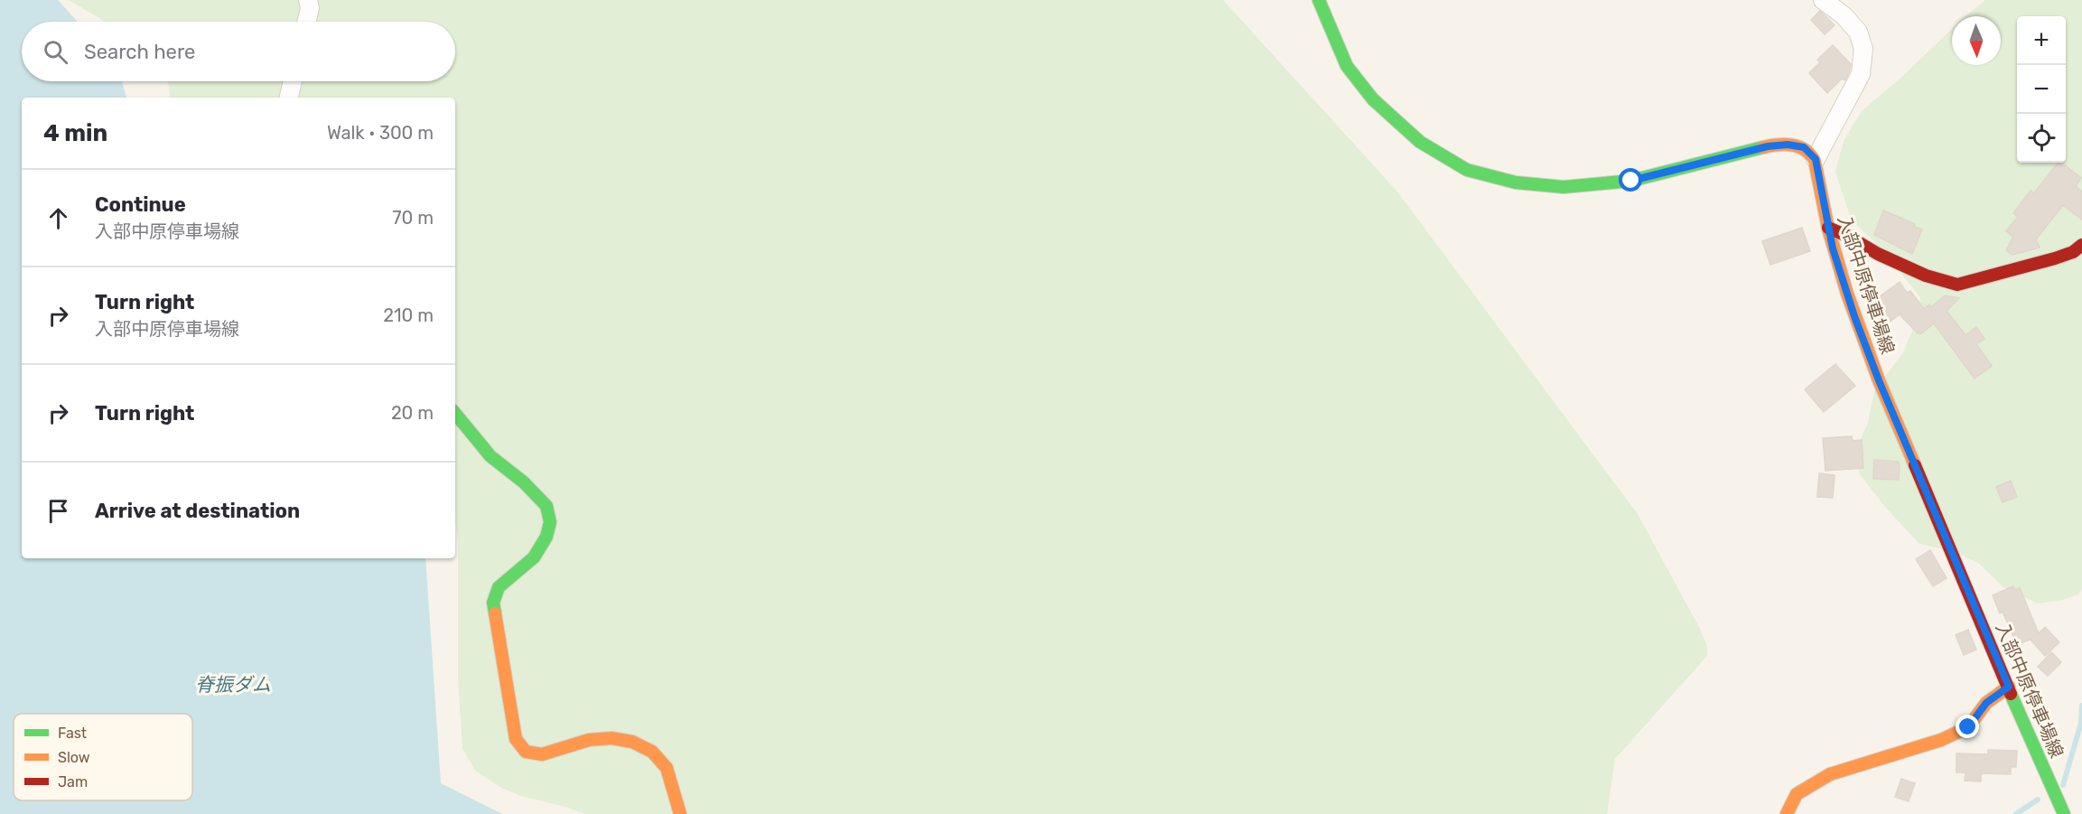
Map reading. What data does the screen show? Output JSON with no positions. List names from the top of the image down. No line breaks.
{"streets":{"main road":["入部中原停車場線"]},"water":["脊振ダム"],"legend":["Fast","Slow","Jam"],"north":"bottom","page":{"map_buttons":["+","−"],"search":"Search here","heading":["4 min","Walk · 300 m"],"list":[["Continue","入部中原停車場線","70 m"],["Turn right","入部中原停車場線","210 m"],["Turn right","20 m"],"Arrive at destination"]}}
